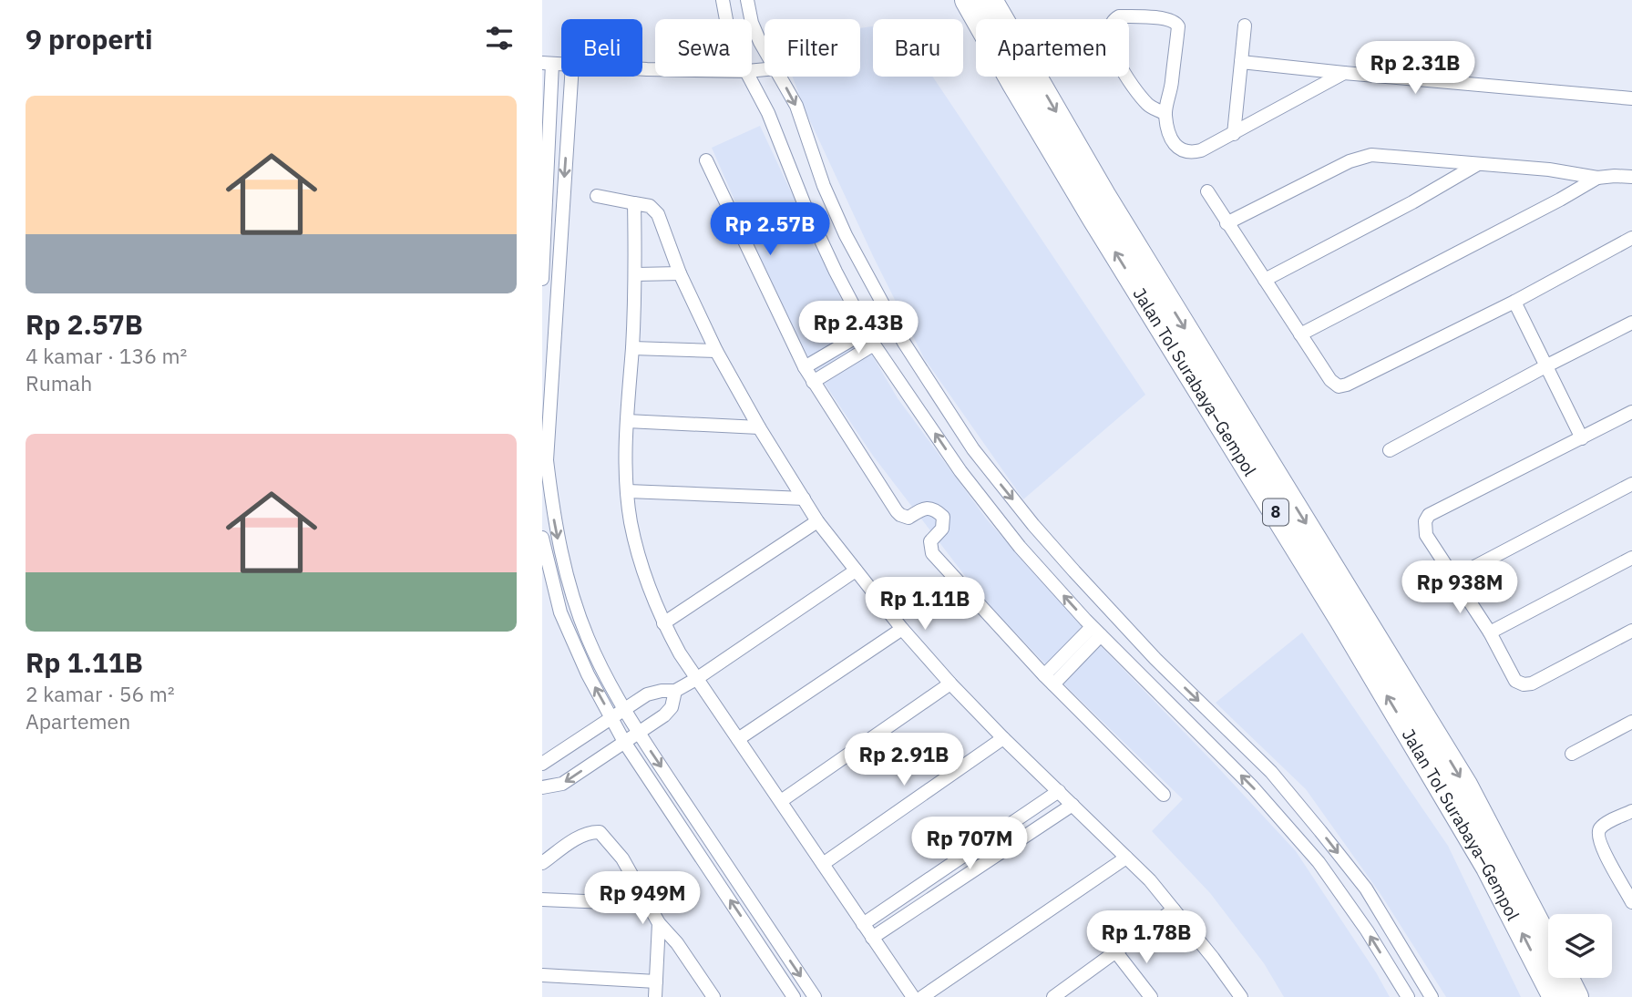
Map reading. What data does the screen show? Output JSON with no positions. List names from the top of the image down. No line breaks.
{"streets":{"highway":["Jalan Tol Surabaya–Gempol","8"]},"page":{"heading":"9 properti","chip":["Beli","Sewa","Filter","Baru","Apartemen"],"price":["Rp 2.31B","Rp 2.57B","Rp 2.43B","Rp 938M","Rp 1.11B","Rp 2.91B","Rp 707M","Rp 949M","Rp 1.78B"],"list":[{"name":"Rp 2.57B","note":"4 kamar · 136 m² · Rumah"},{"name":"Rp 1.11B","note":"2 kamar · 56 m² · Apartemen"}]}}
